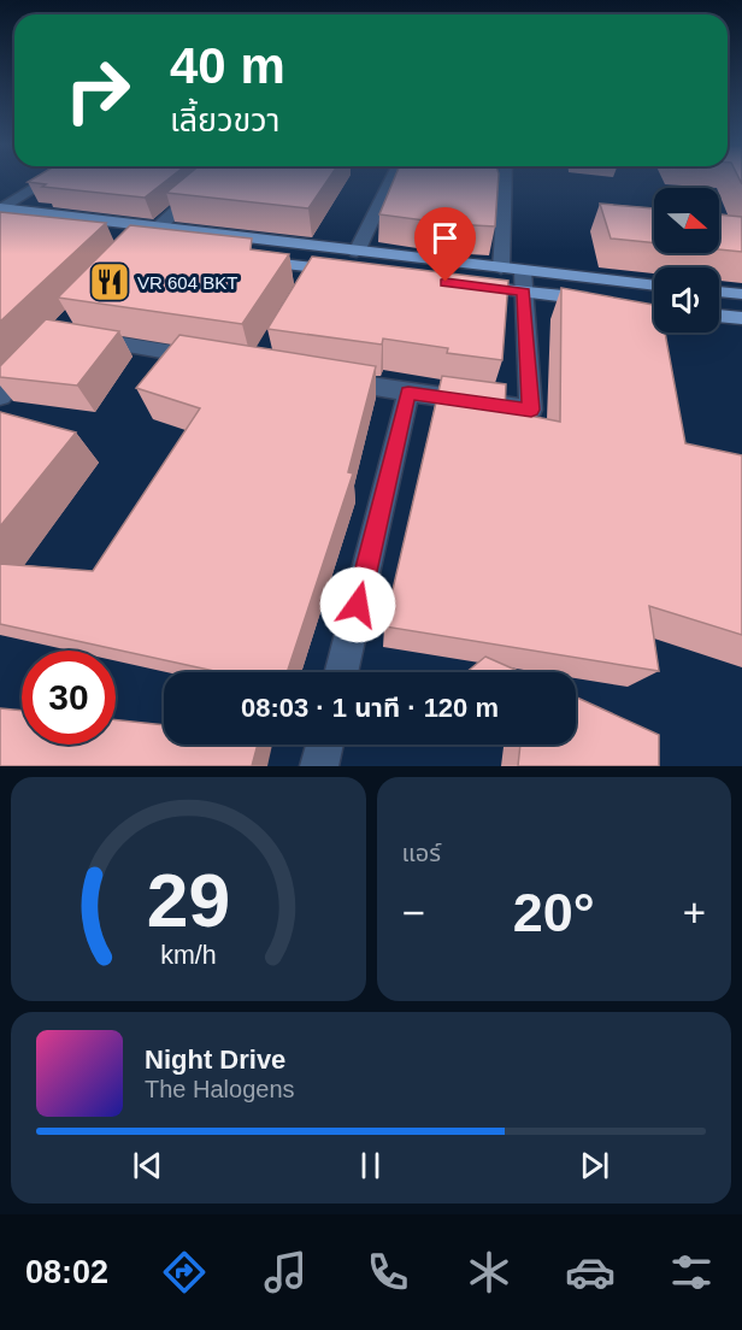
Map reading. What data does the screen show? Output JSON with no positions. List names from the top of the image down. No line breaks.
{"places":{"restaurant":["VR 604 BKT"]},"north":"right","page":{"turn":["40 m","เลี้ยวขวา"],"limit":"30","trip":"08:03 · 1 นาที · 120 m","tile":"แอร์","heat":["−","20°","+"],"song":["Night Drive","The Halogens"],"tabs":"08:02","gauge":["29","km/h"]}}
